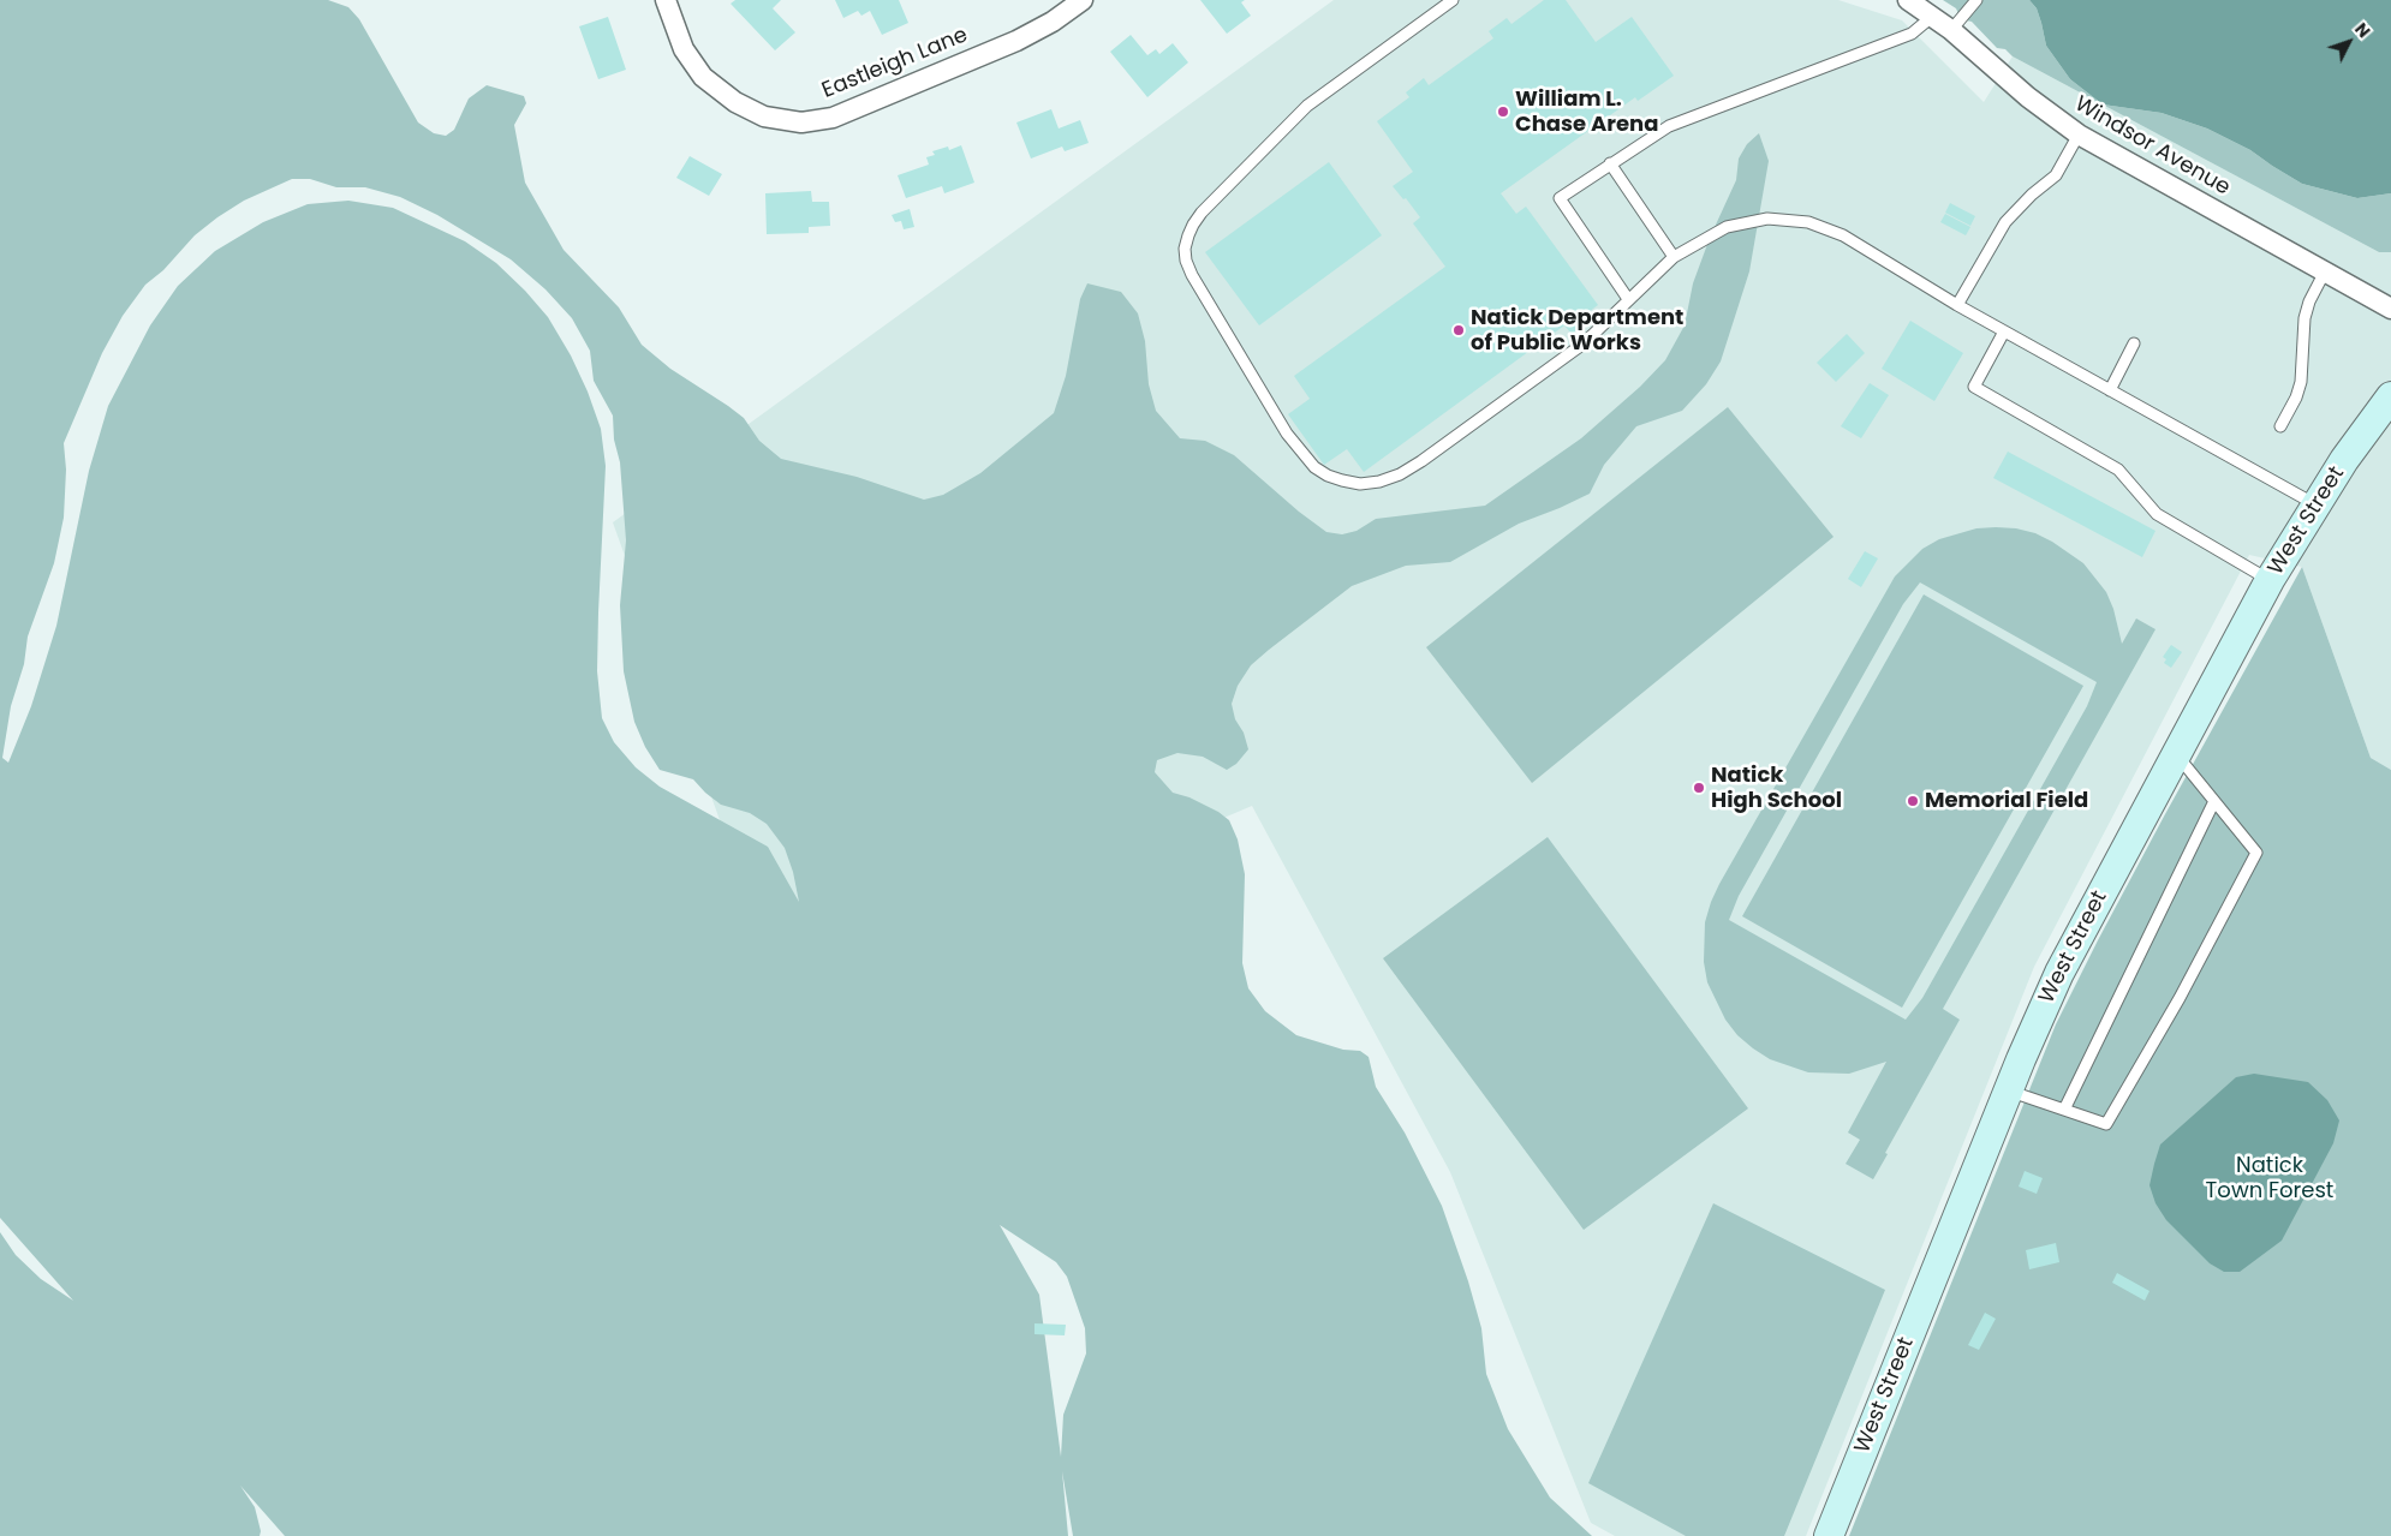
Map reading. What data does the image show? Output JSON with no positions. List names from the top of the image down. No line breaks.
{"streets":{"street":["Eastleigh Lane","Windsor Avenue","West Street"]},"parks":["Natick Town Forest"],"places":["William L. Chase Arena","Natick Department of Public Works","Natick High School","Memorial Field"],"north":"top right"}
